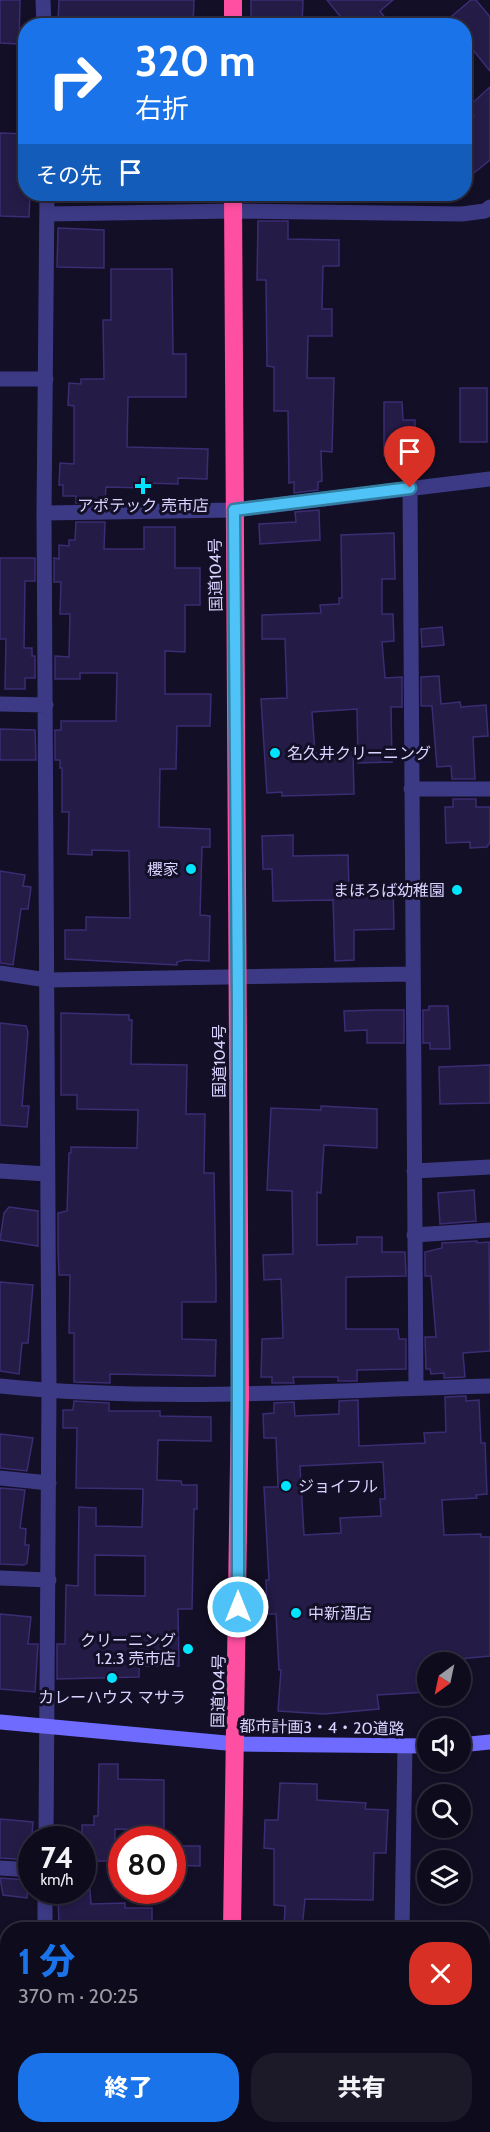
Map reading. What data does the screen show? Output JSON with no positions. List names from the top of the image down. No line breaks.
{"streets":{"highway":["国道104号"],"street":["都市計画3・4・20道路"]},"crossings":[["国道104号","都市計画3・4・20道路"]],"places":{"health":["アポテック 売市店"],"other":["名久井クリーニング","櫻家","まほろば幼稚園","ジョイフル","中新酒店","クリーニング 1.2.3 売市店","カレーハウス マサラ"]},"north":"bottom left","page":{"turn":["320 m","右折"],"then":"その先","speed":"74 km/h","limit":"80","heading":["1 分","370 m · 20:25"],"buttons":["終了","共有"]}}
